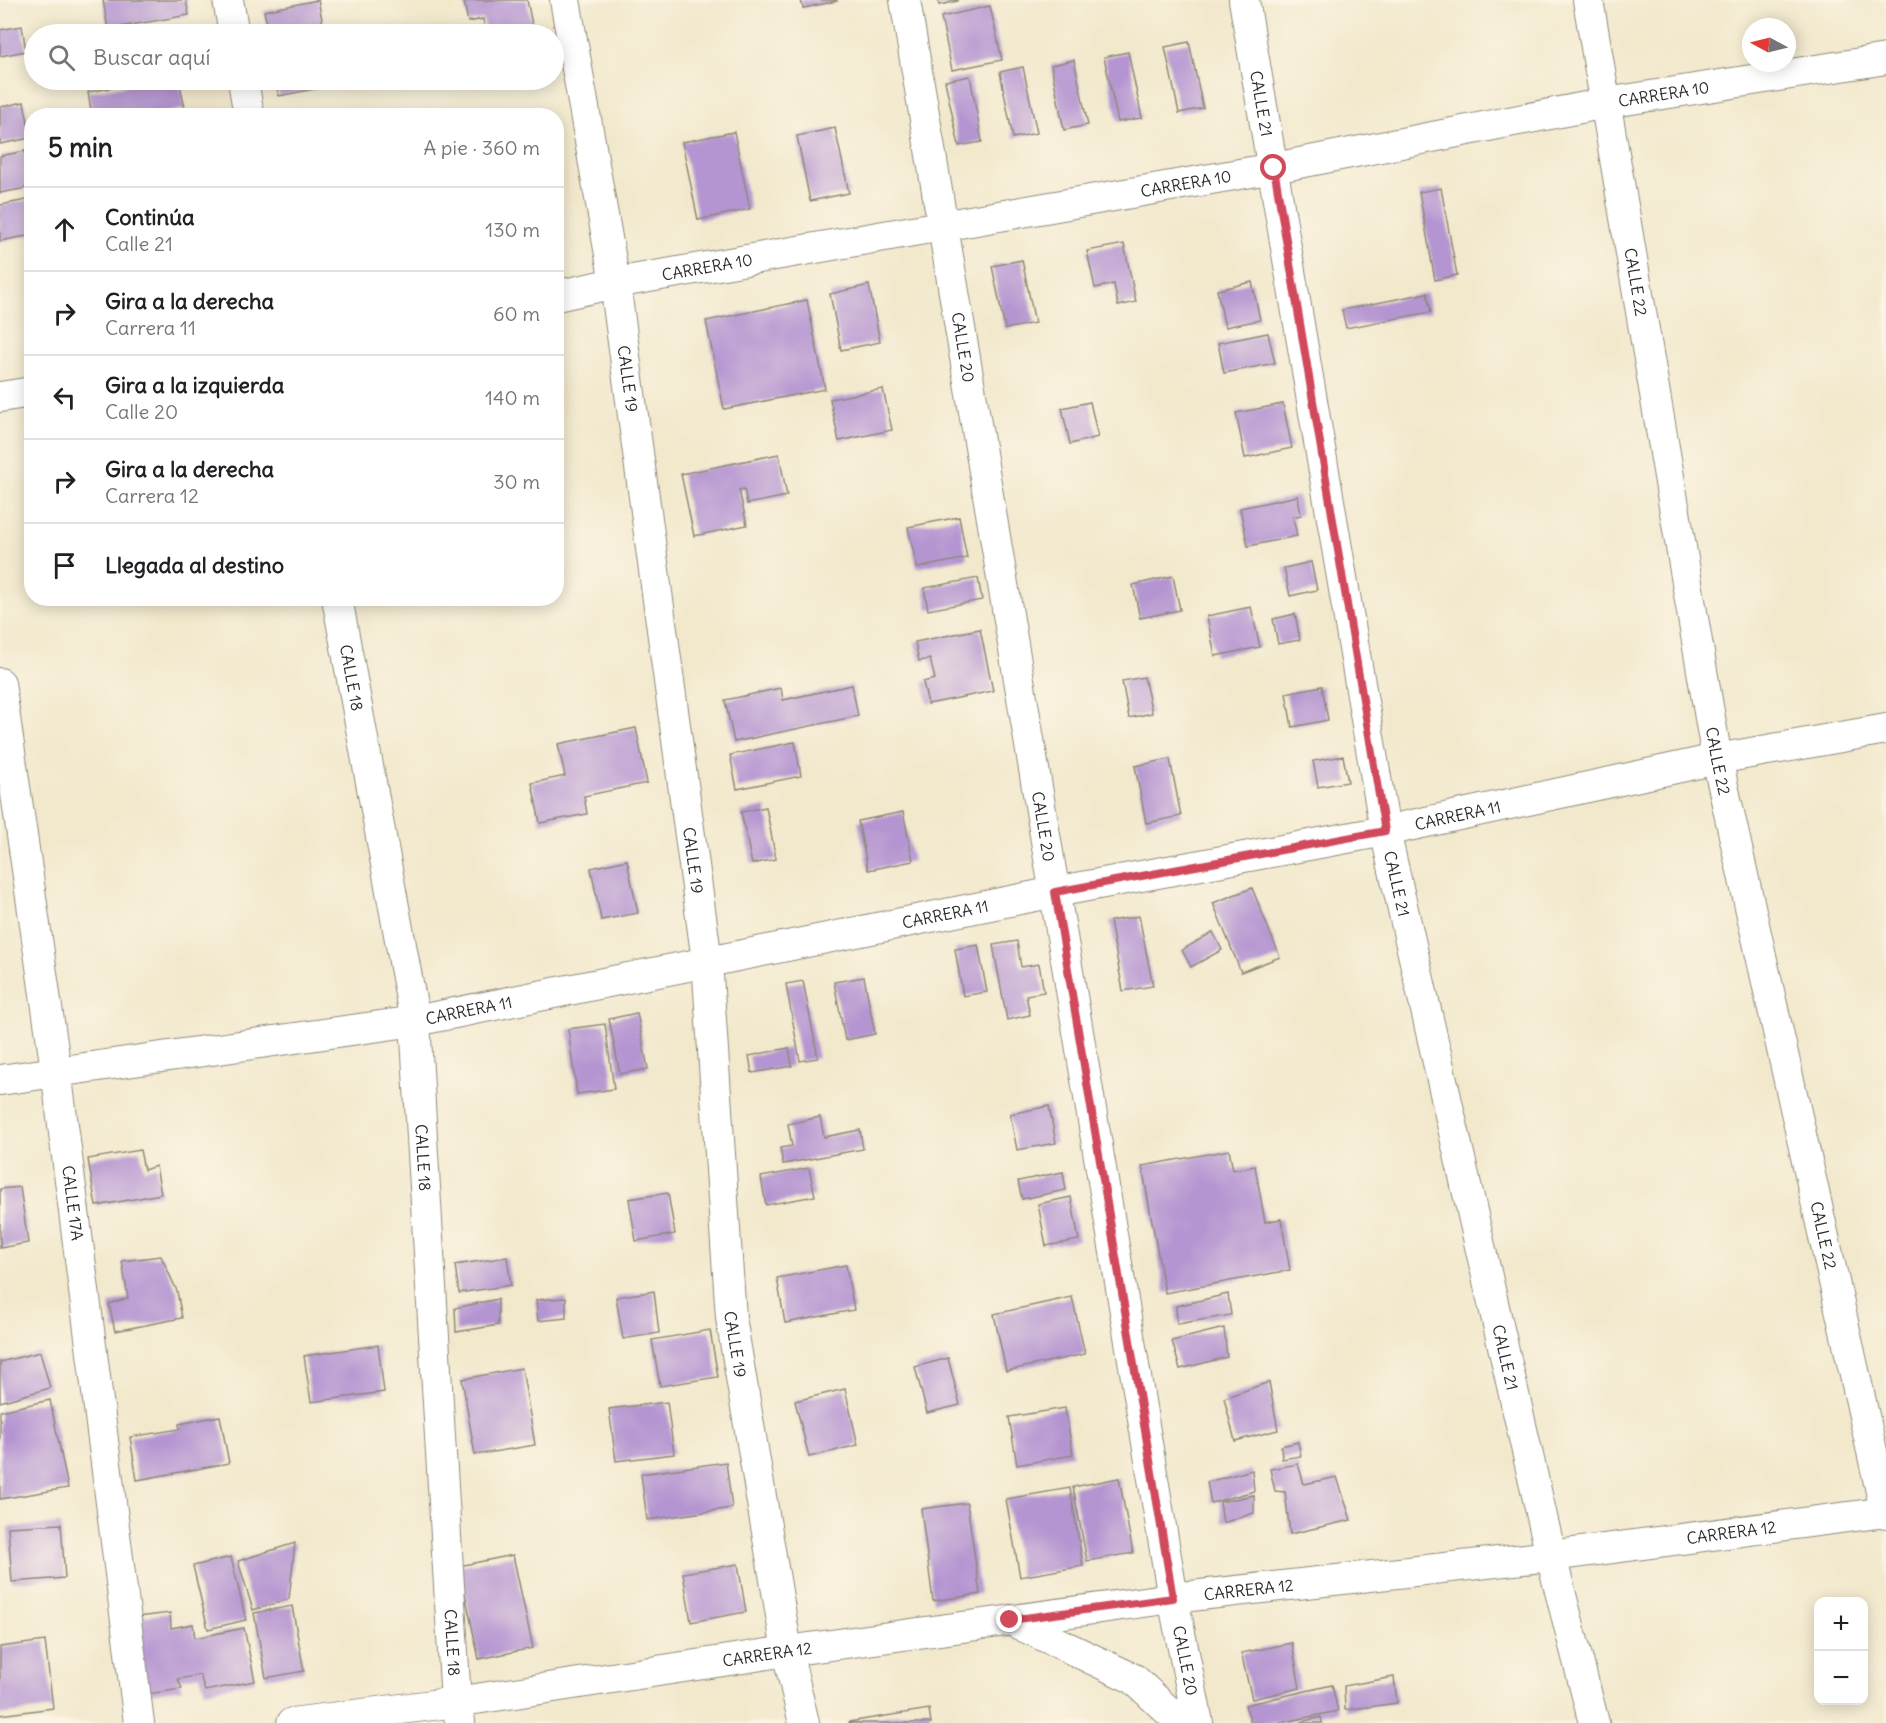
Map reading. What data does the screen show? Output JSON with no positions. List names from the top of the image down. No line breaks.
{"streets":{"street":["CARRERA 10","CALLE 21","CALLE 22","CALLE 20","CALLE 19","CALLE 18","CARRERA 11","CALLE 17A","CARRERA 12"]},"crossings":[["CARRERA 10","CALLE 21"],["CARRERA 10","CALLE 22"],["CARRERA 10","CALLE 20"],["CARRERA 10","CALLE 19"],["CALLE 21","CARRERA 11"],["CALLE 21","CARRERA 12"],["CALLE 22","CARRERA 11"],["CALLE 22","CARRERA 12"],["CALLE 20","CARRERA 11"],["CALLE 20","CARRERA 12"],["CALLE 19","CARRERA 11"],["CALLE 19","CARRERA 12"],["CALLE 18","CARRERA 11"],["CALLE 18","CARRERA 12"],["CARRERA 11","CALLE 17A"]],"north":"left","page":{"search":"Buscar aquí","heading":["5 min","A pie · 360 m"],"list":[["Continúa","Calle 21","130 m"],["Gira a la derecha","Carrera 11","60 m"],["Gira a la izquierda","Calle 20","140 m"],["Gira a la derecha","Carrera 12","30 m"],"Llegada al destino"],"map_buttons":["+","−"]}}
